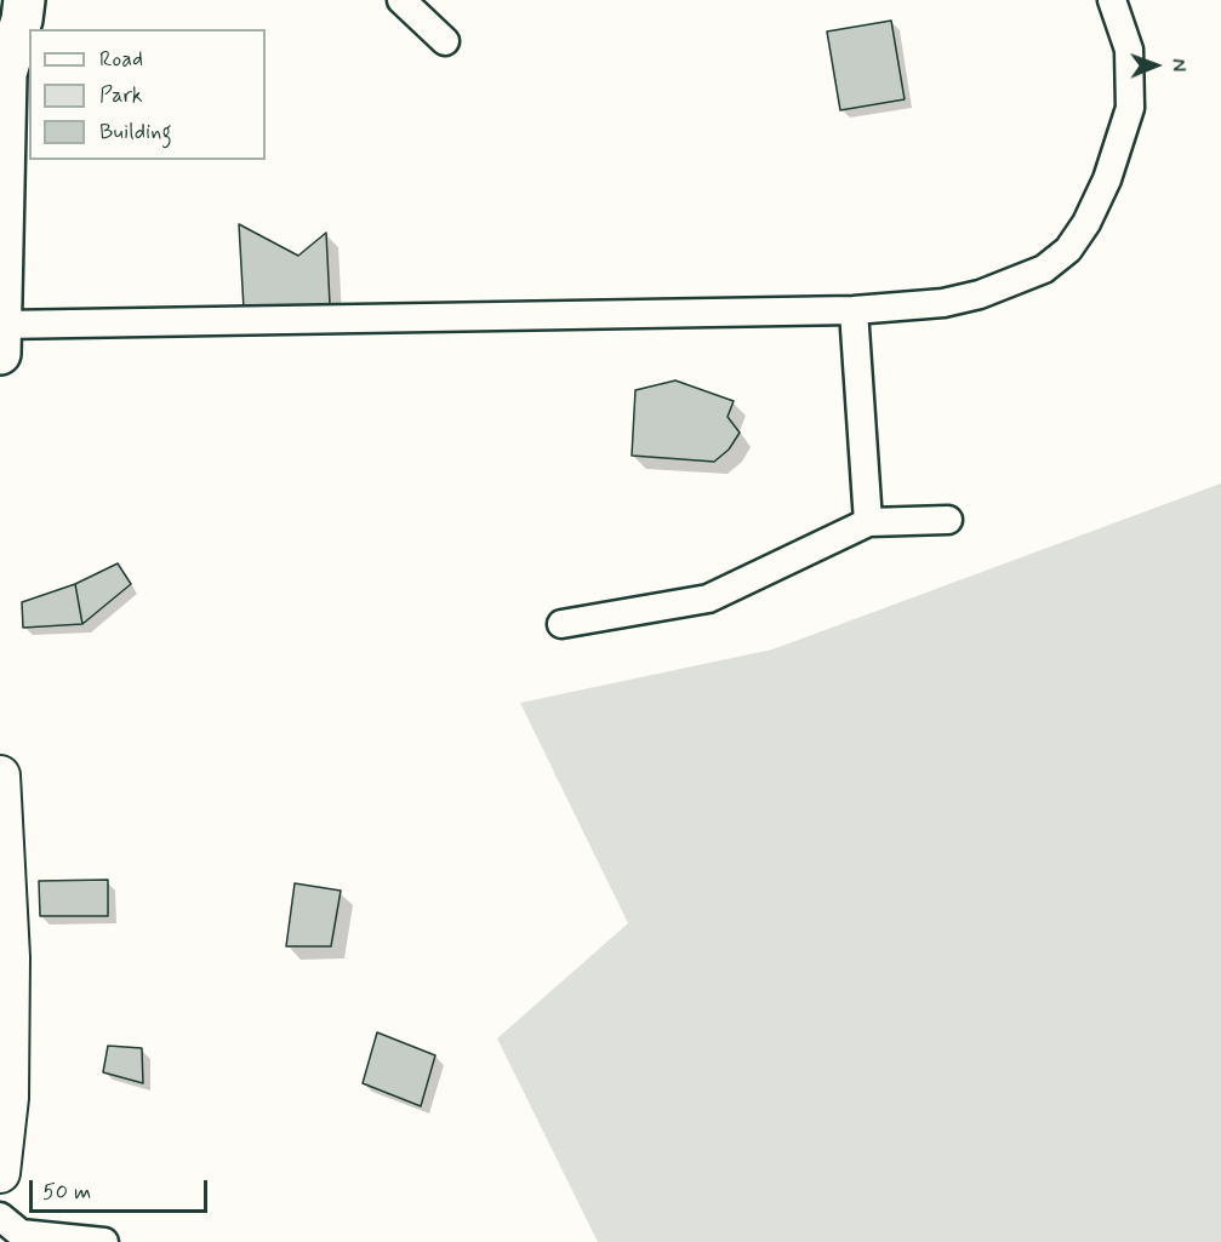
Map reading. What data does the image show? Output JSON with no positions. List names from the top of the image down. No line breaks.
{"legend":["Road","Park","Building"],"scale_bar":"50 m","north":"right"}
